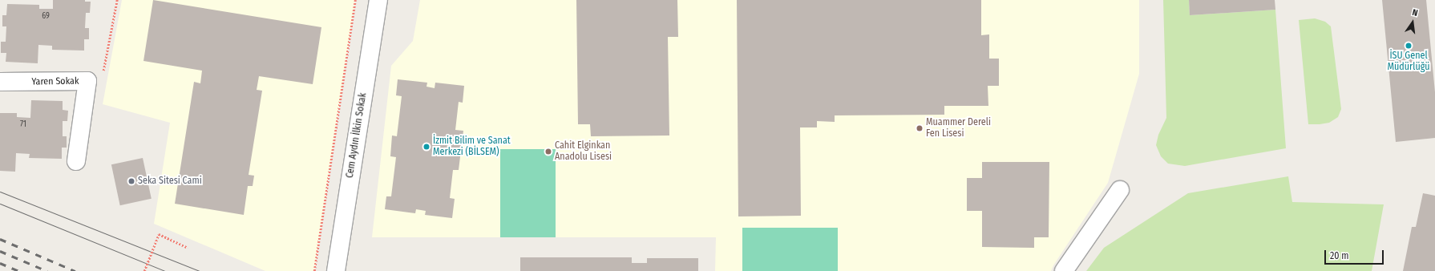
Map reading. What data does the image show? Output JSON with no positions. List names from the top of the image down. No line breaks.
{"streets":{"street":["Yaren Sokak","Cem Aydın İlkin Sokak"]},"places":["İSU Genel Müdürlüğü","Muammer Dereli Fen Lisesi","İzmit Bilim ve Sanat Merkezi (BİLSEM)","Cahit Elginkan Anadolu Lisesi","Seka Sitesi Cami"],"house_numbers":["69","71"],"scale_bar":"20 m","north":"top"}
